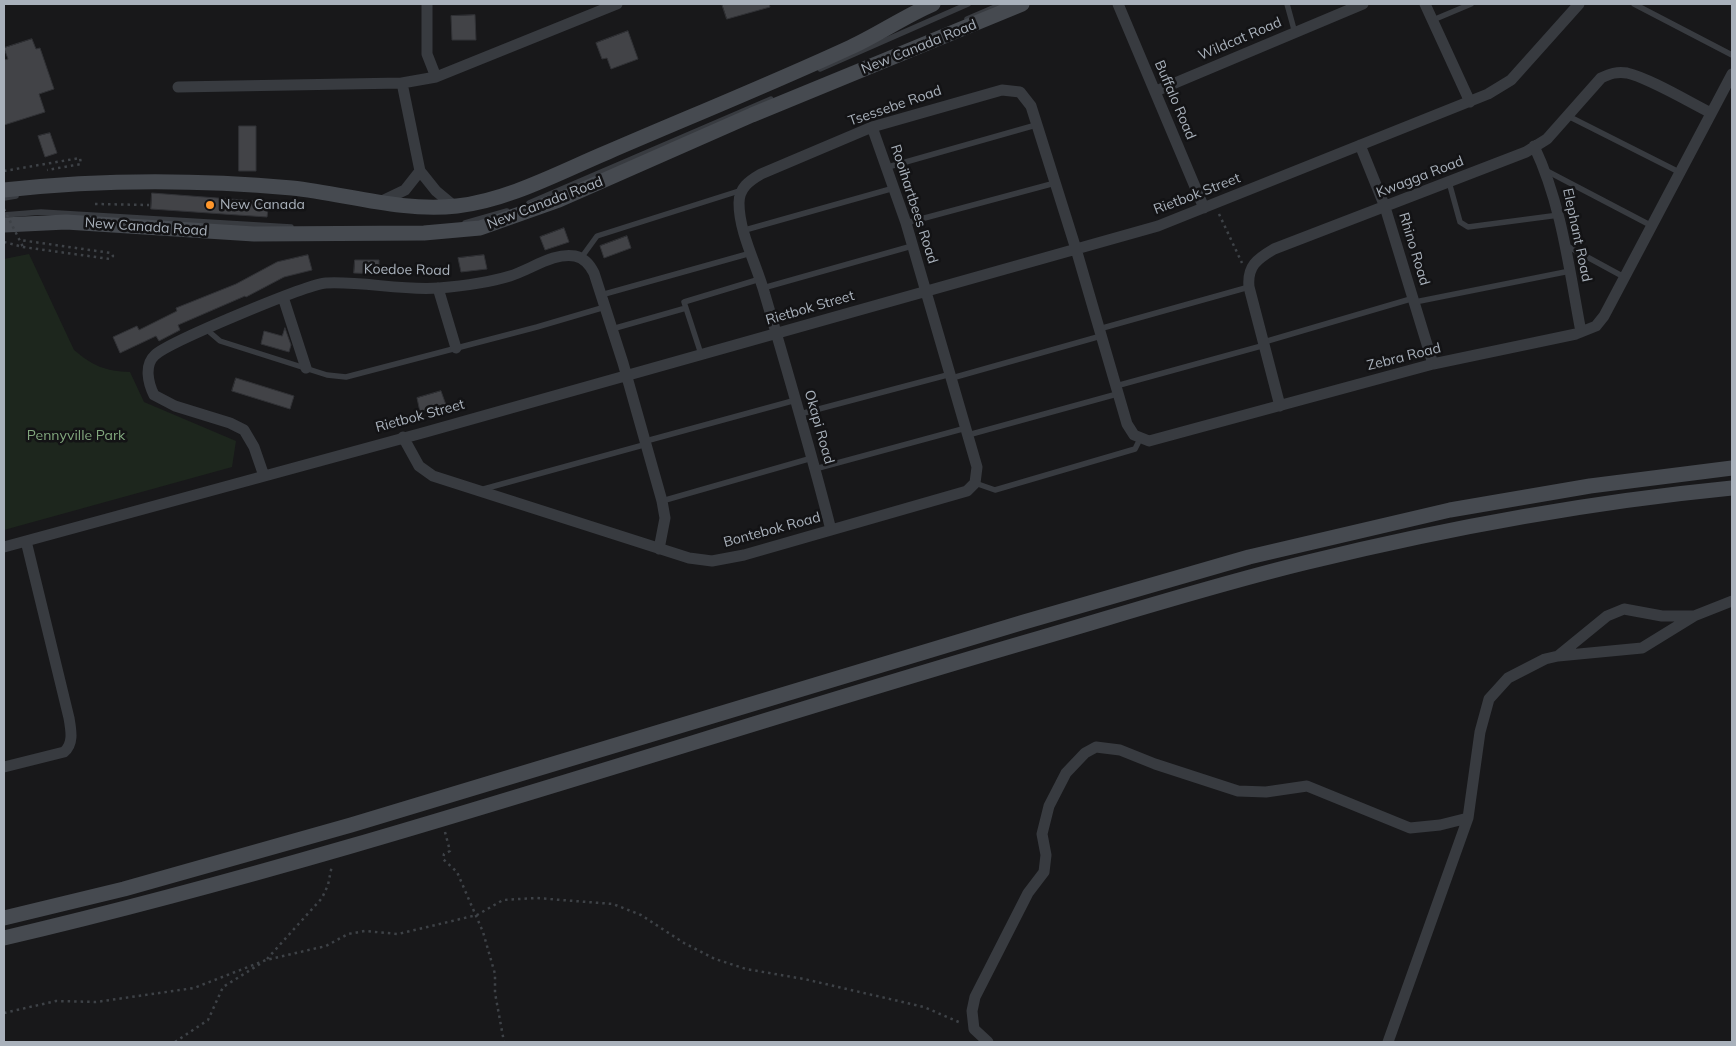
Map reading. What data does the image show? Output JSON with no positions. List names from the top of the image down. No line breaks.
{"streets":{"main road":["New Canada Road"],"street":["Wildcat Road","Buffalo Road","Tsessebe Road","Kwagga Road","Rietbok Street","Rooihartbees Road","Elephant Road","Rhino Road","Koedoe Road","Zebra Road","Okapi Road","Bontebok Road"]},"crossings":[["Wildcat Road","Buffalo Road"],["Buffalo Road","Rietbok Street"],["Tsessebe Road","Rietbok Street"],["Tsessebe Road","Rooihartbees Road"],["Kwagga Road","Elephant Road"],["Kwagga Road","Rhino Road"],["Kwagga Road","Zebra Road"],["Rietbok Street","Rooihartbees Road"],["Rietbok Street","Rhino Road"],["Rietbok Street","Koedoe Road"],["Rietbok Street","Okapi Road"],["Rietbok Street","Bontebok Road"],["Elephant Road","Zebra Road"],["Rhino Road","Zebra Road"],["Okapi Road","Bontebok Road"]],"parks":["Pennyville Park"],"places":["New Canada"]}
